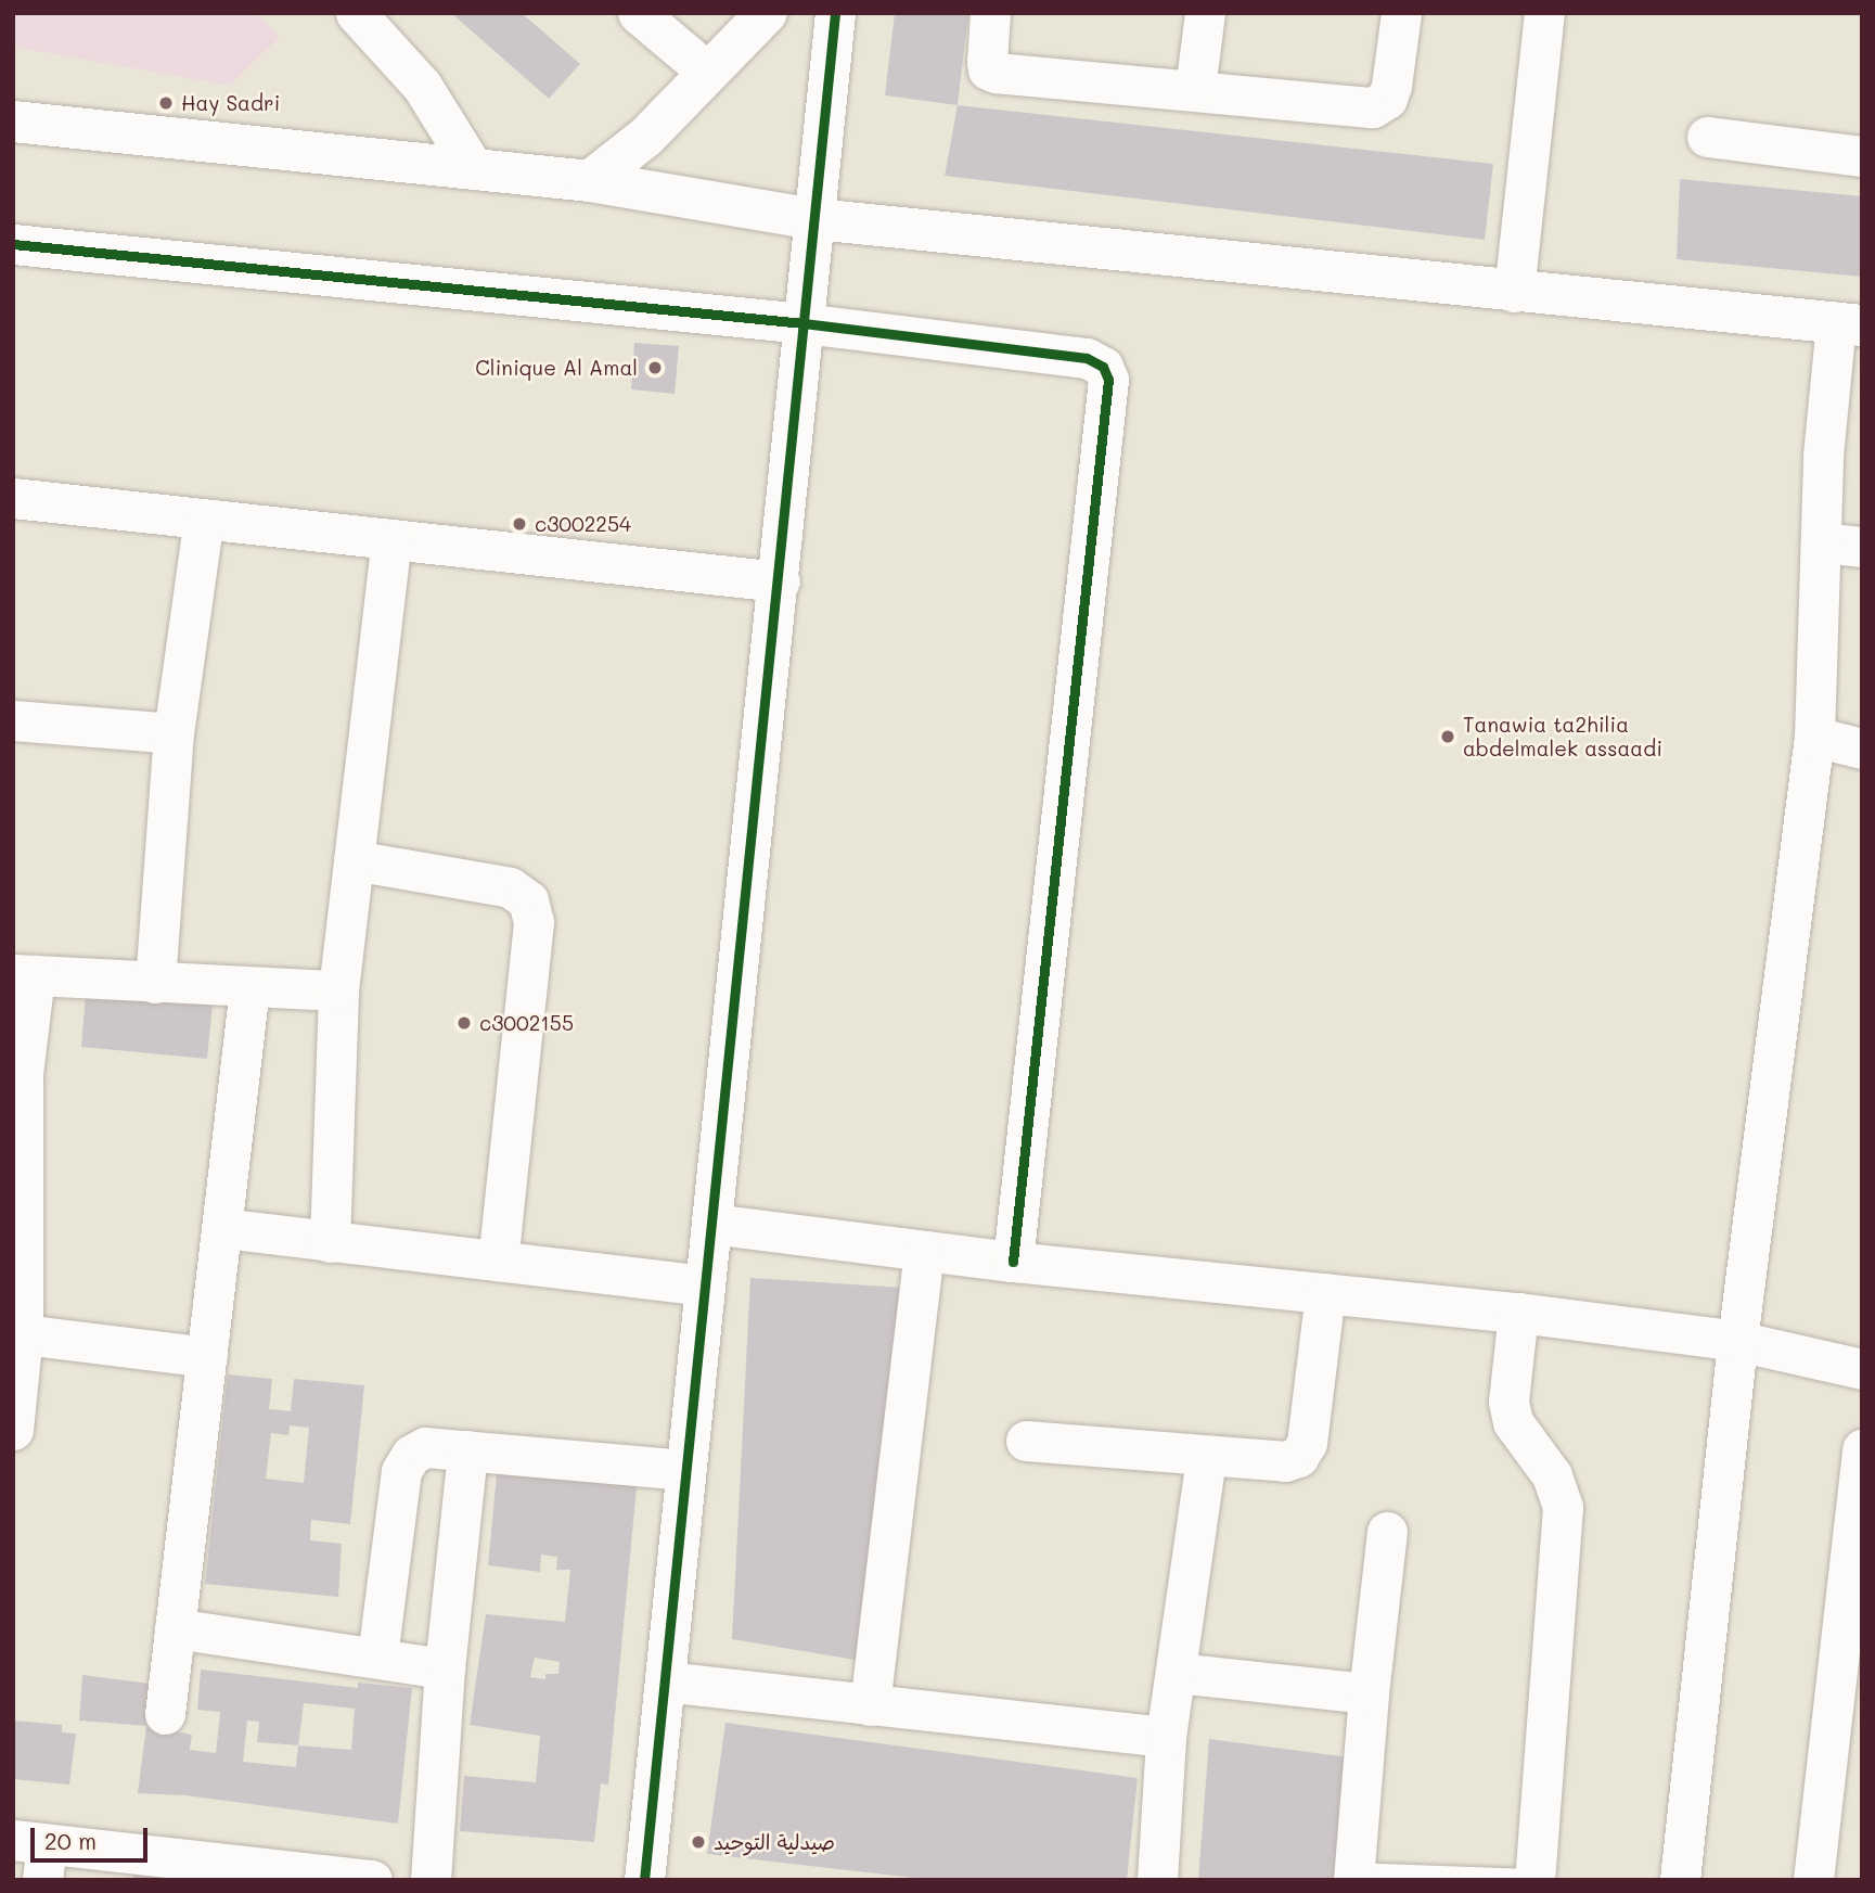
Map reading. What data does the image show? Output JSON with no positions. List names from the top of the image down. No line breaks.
{"places":["Hay Sadri","Clinique Al Amal","c3002254","Tanawia ta2hilia abdelmalek assaadi","c3002155","صيدلية التوحيد"],"scale_bar":"20 m"}
